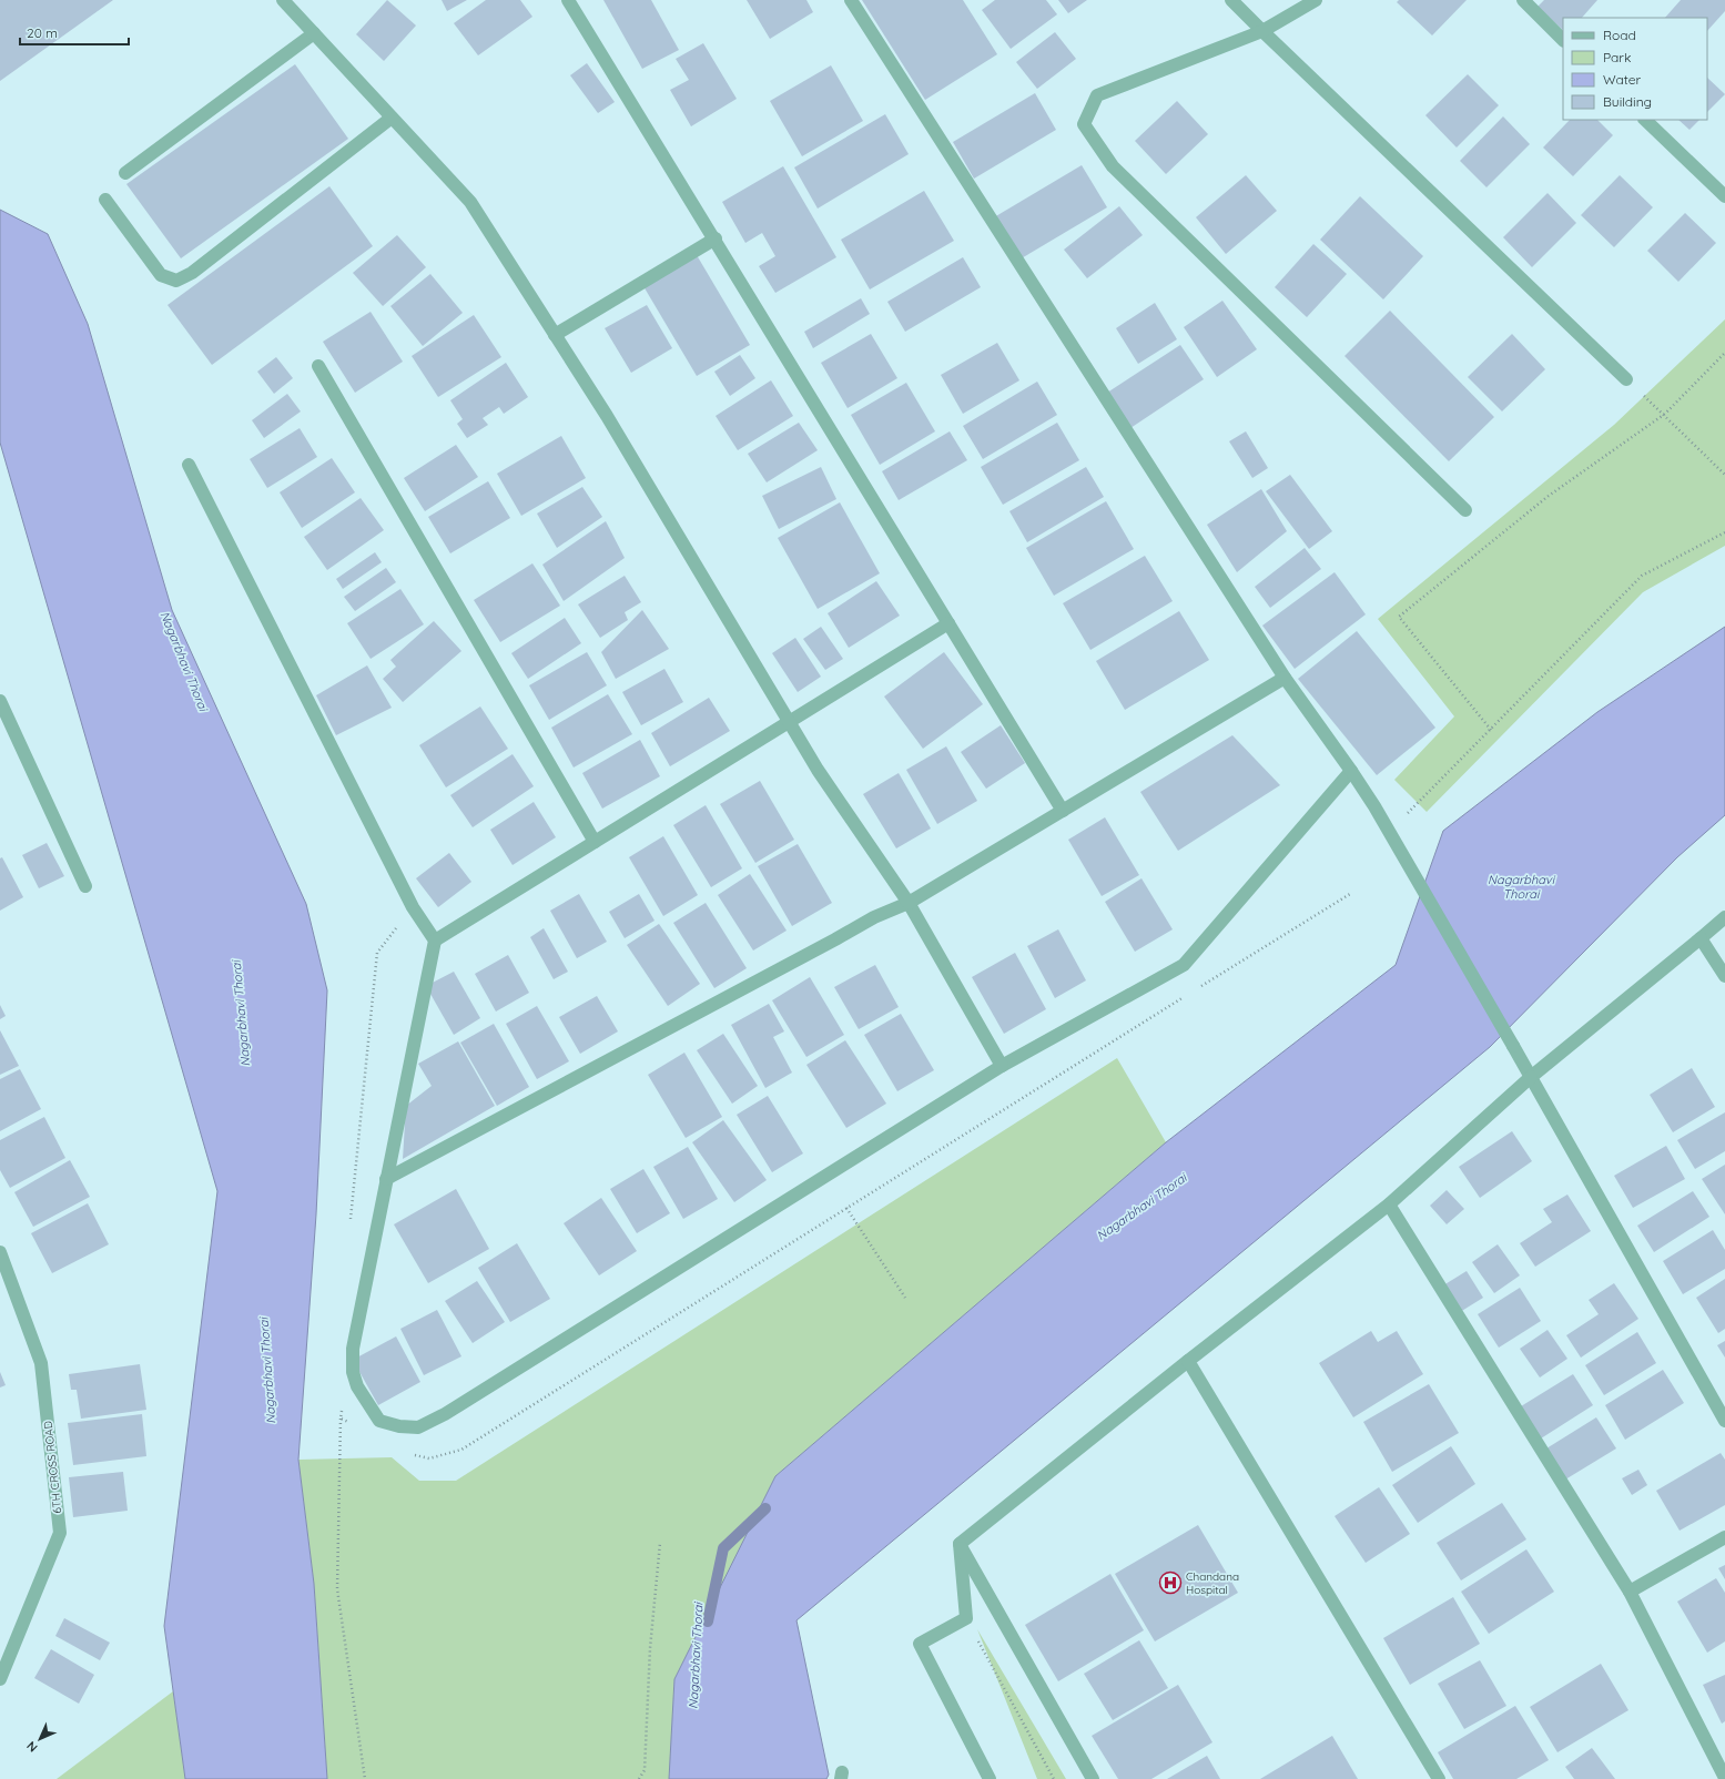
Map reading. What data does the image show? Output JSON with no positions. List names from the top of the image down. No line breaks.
{"streets":{"street":["6TH CROSS ROAD"]},"water":["Nagarbhavi Thorai"],"places":{"hospital":["Chandana Hospital"]},"legend":["Road","Park","Water","Building"],"scale_bar":"20 m","north":"bottom left"}
